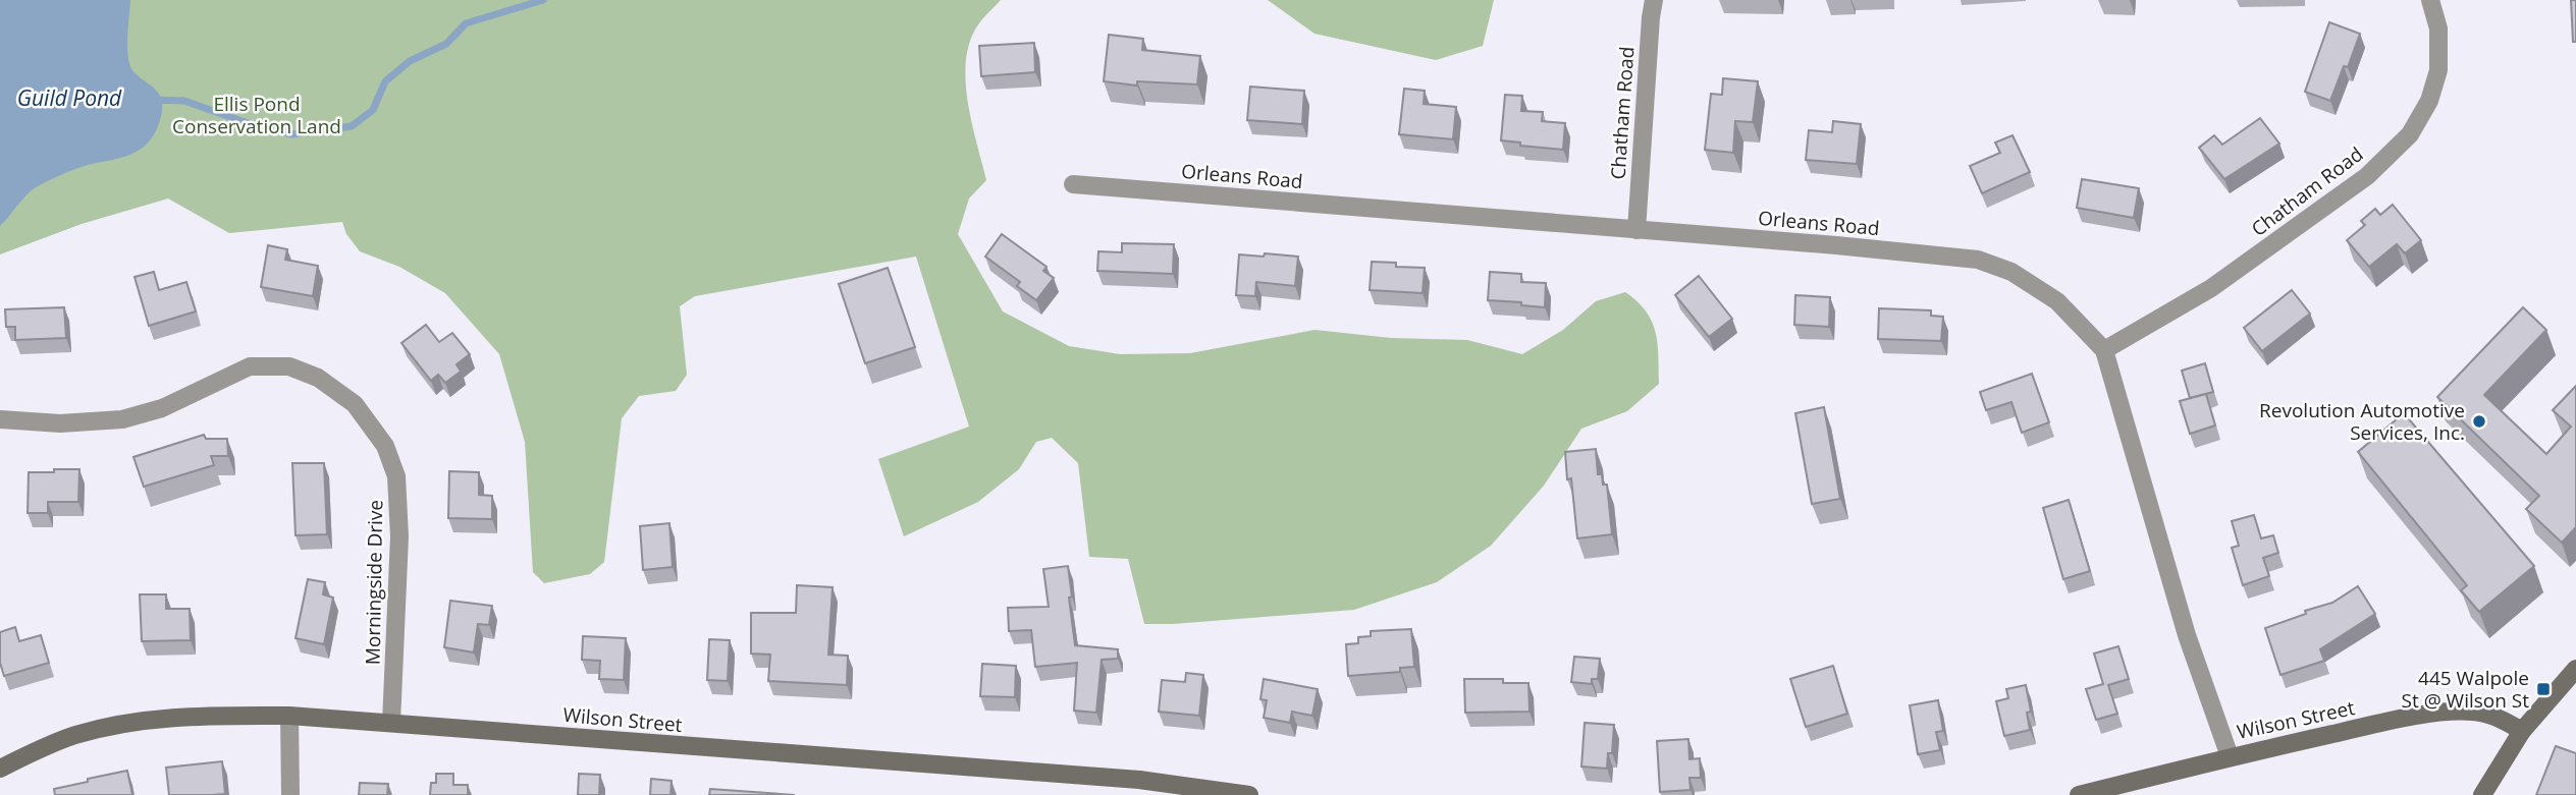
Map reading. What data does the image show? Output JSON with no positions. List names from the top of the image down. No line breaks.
{"streets":{"street":["Chatham Road","Orleans Road","Morningside Drive","Wilson Street"]},"crossings":[["Chatham Road","Orleans Road"],["Orleans Road","Wilson Street"],["Morningside Drive","Wilson Street"]],"water":["Guild Pond"],"parks":["Ellis Pond Conservation Land"],"places":{"other":["Revolution Automotive Services, Inc."],"transit":["445 Walpole St @ Wilson St"]}}
